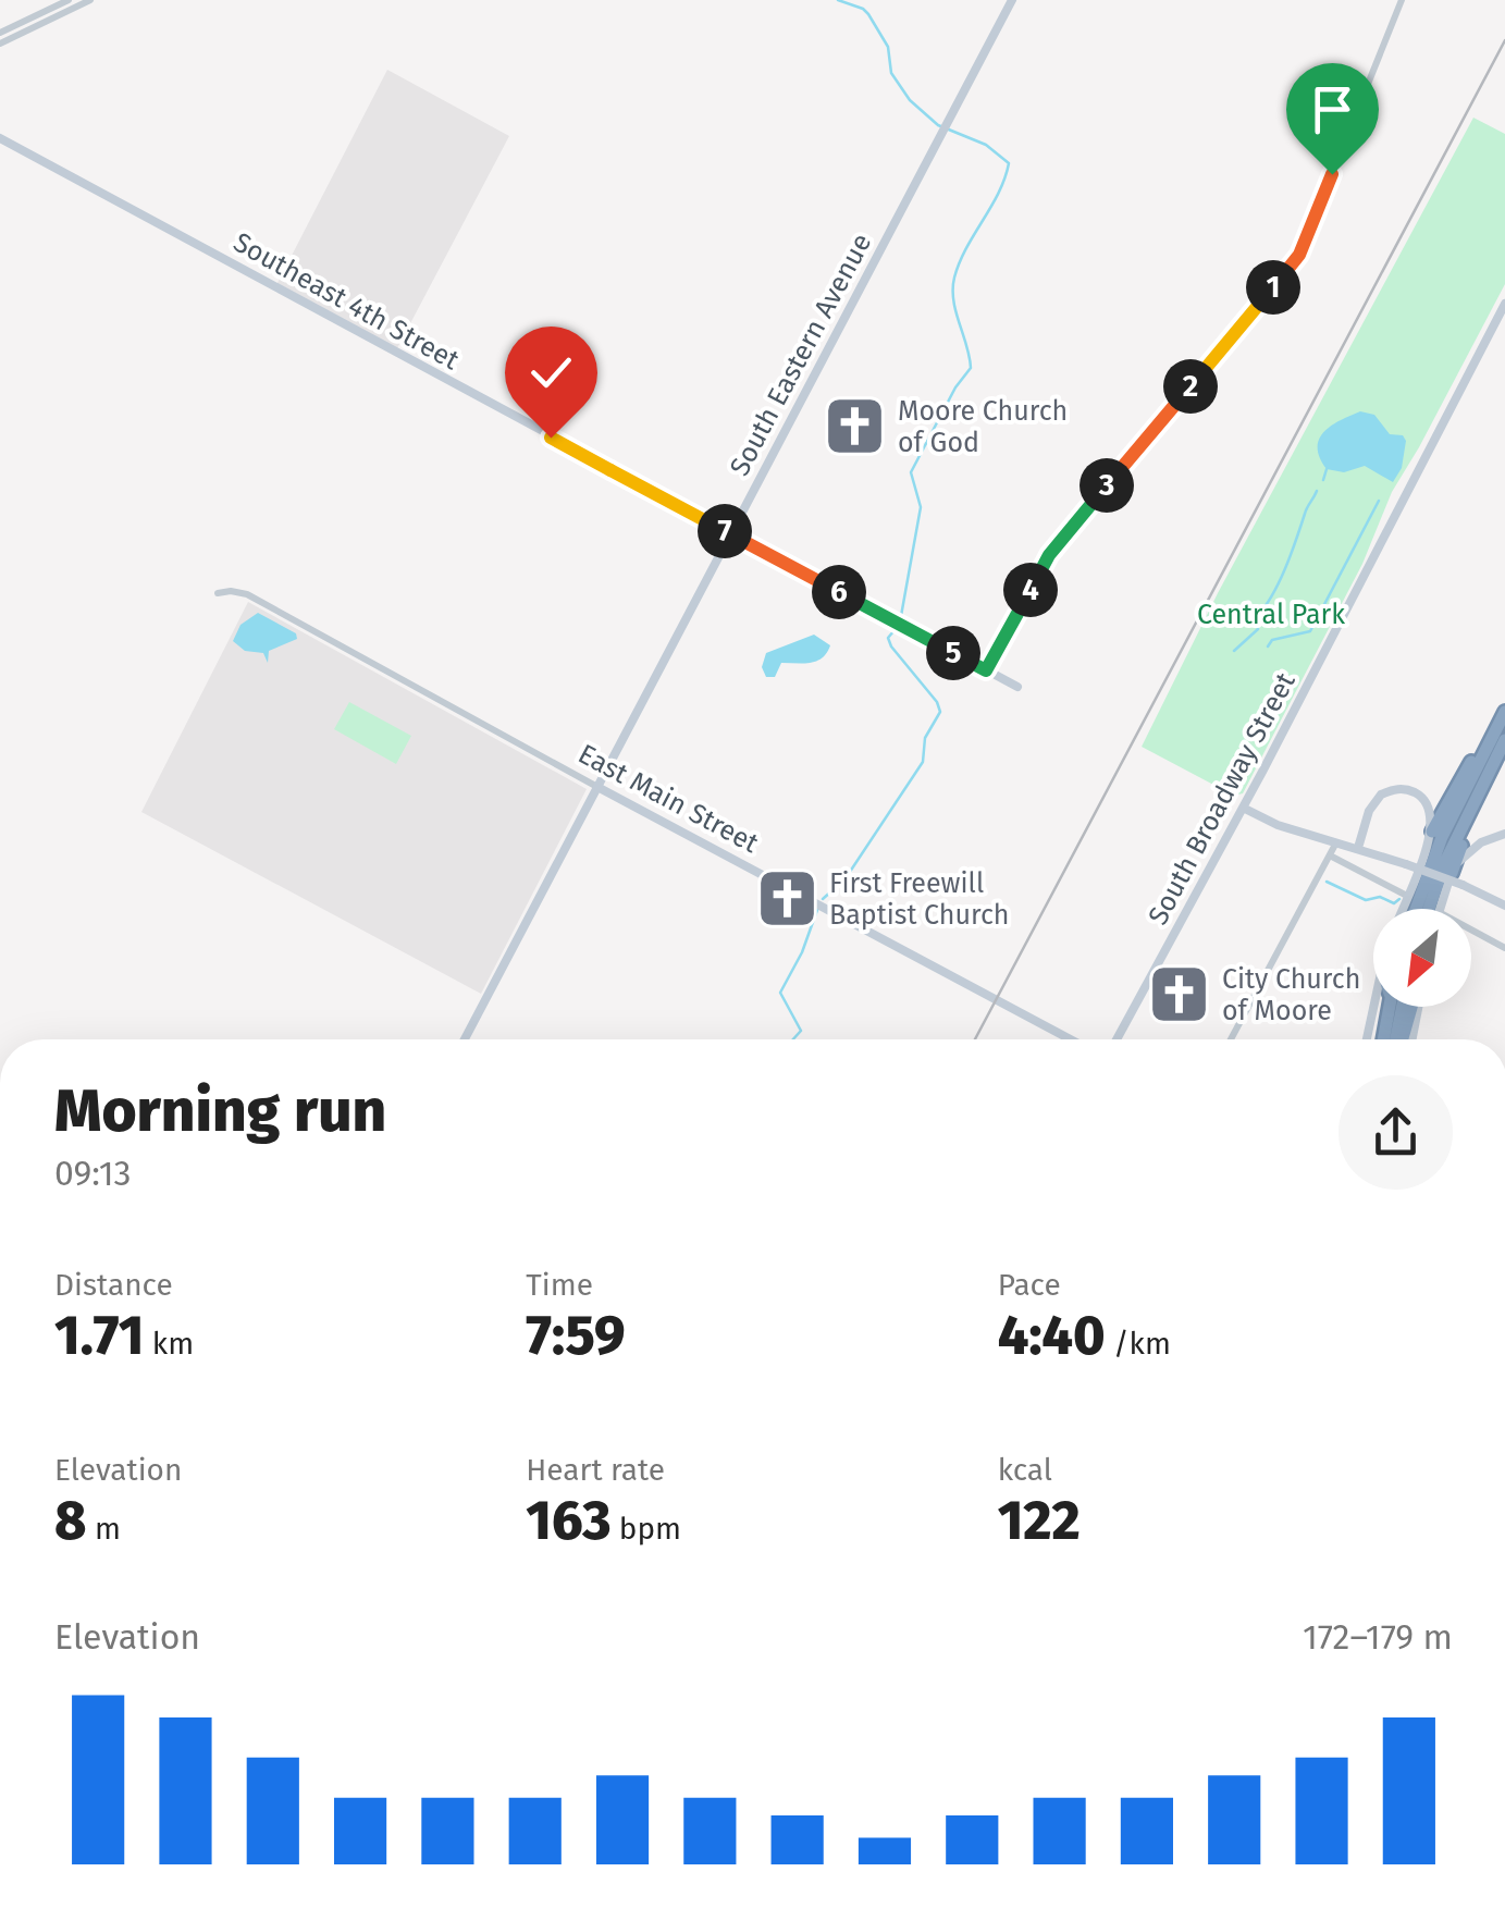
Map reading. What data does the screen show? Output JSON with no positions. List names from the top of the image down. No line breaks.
{"streets":{"main road":["Southeast 4th Street","South Eastern Avenue","East Main Street","South Broadway Street"]},"crossings":[["Southeast 4th Street","South Eastern Avenue"],["South Eastern Avenue","East Main Street"]],"parks":["Central Park"],"places":{"church":["Moore Church of God","First Freewill Baptist Church","City Church of Moore"]},"north":"bottom left","page":{"pins":["1","2","3","7","4","6","5"],"heading":["Morning run","09:13"],"stats":[["Distance","1.71 km"],["Time","7:59"],["Pace","4:40 /km"],["Elevation","8 m"],["Heart rate","163 bpm"],["kcal","122"]],"chart":["Elevation","172–179 m"]}}
